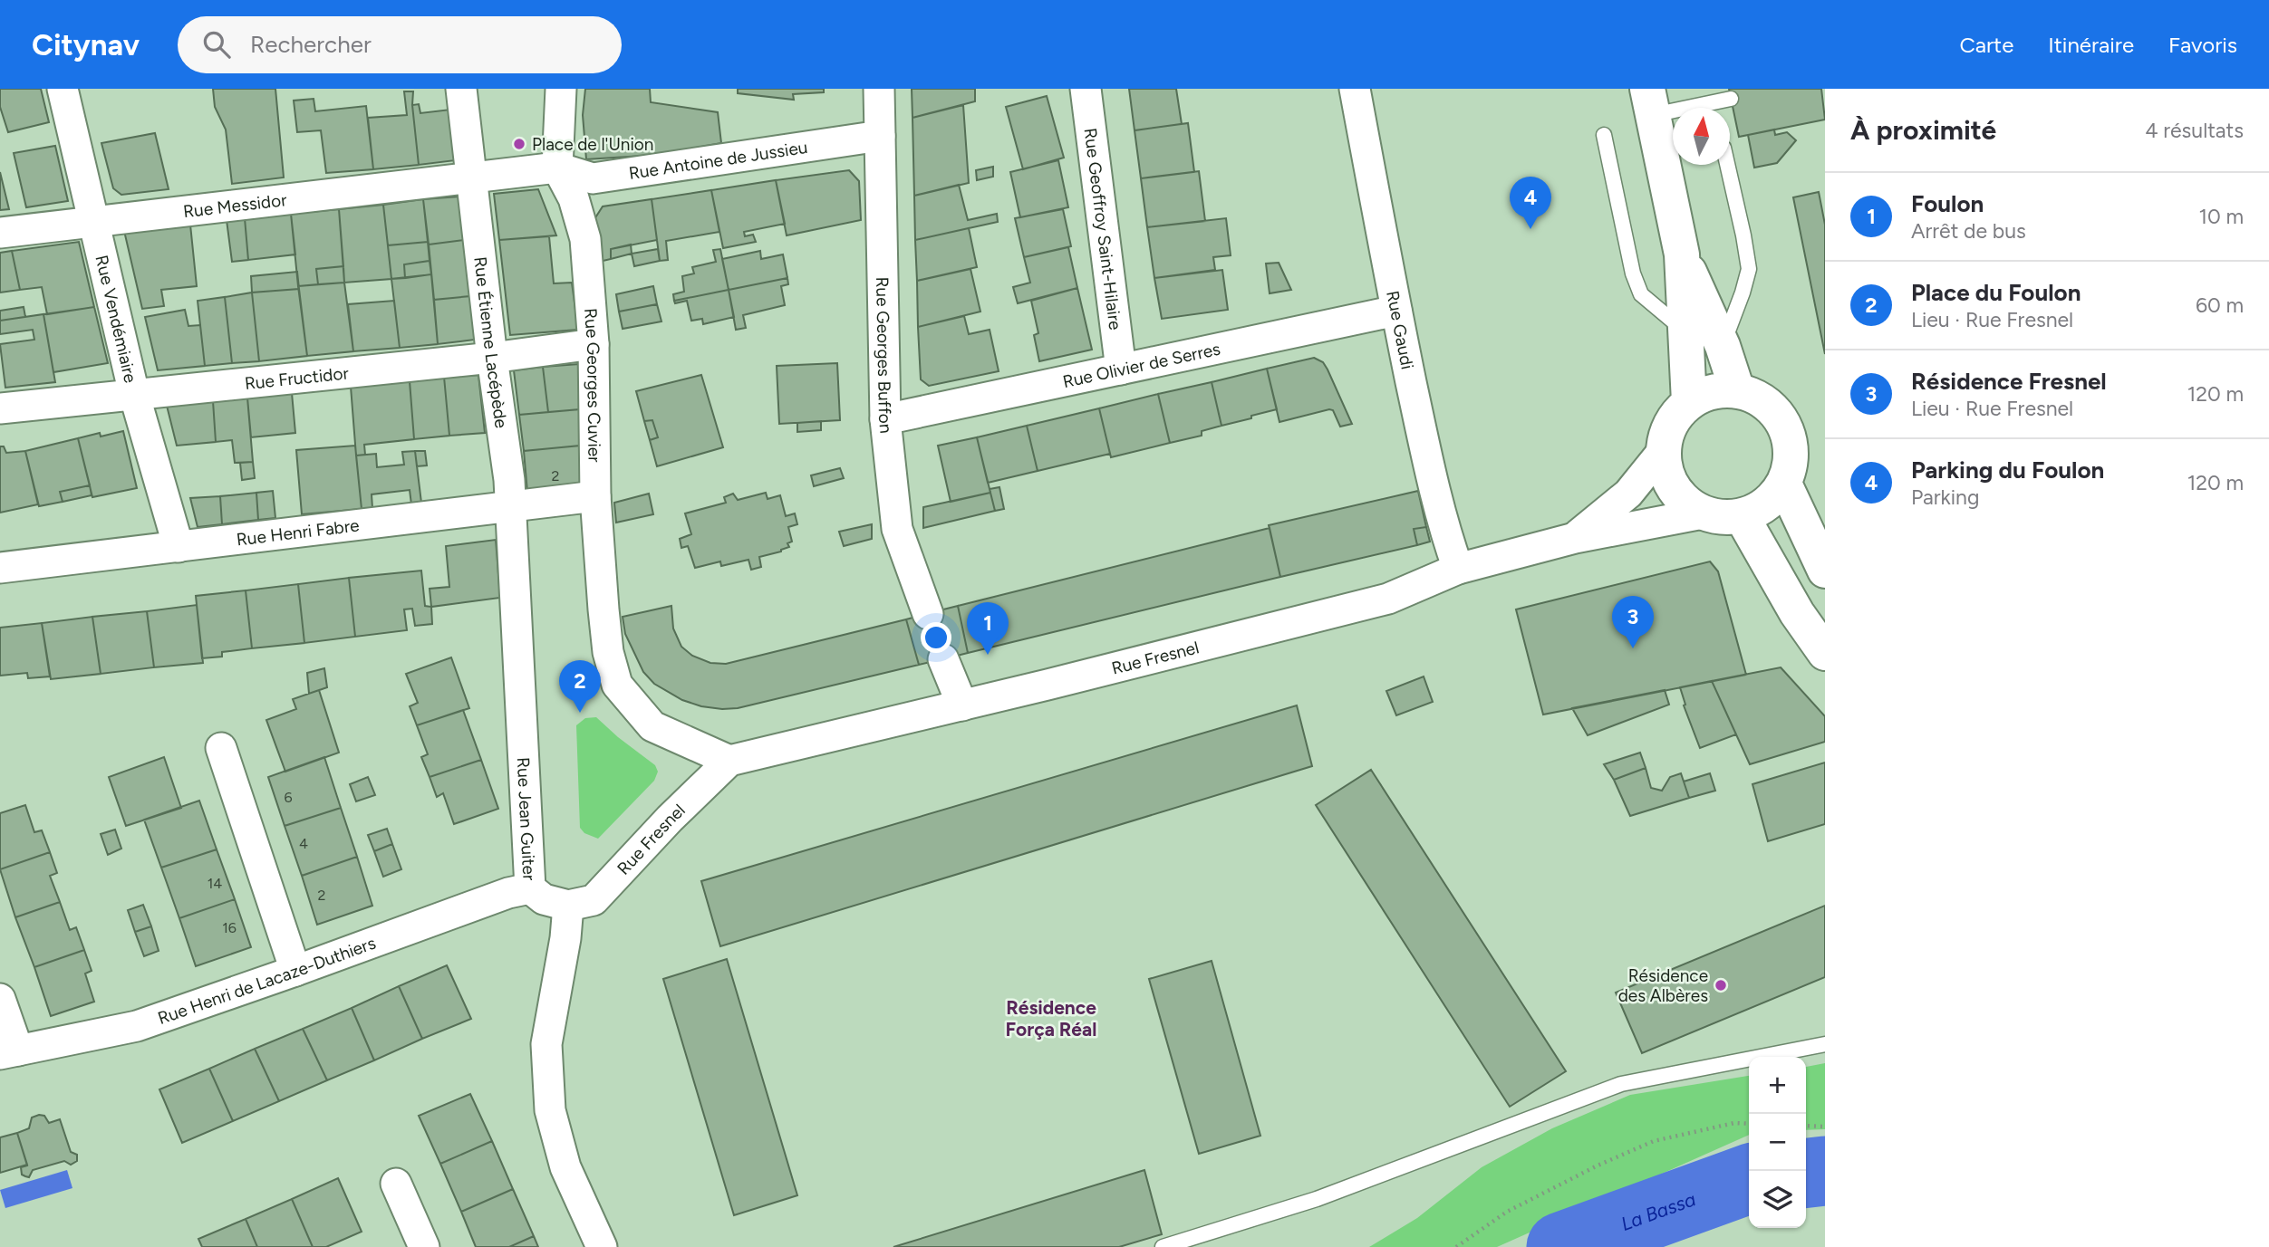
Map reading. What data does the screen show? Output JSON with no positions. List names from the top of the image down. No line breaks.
{"streets":{"street":["Rue Antoine de Jussieu","Rue Messidor","Rue Geoffroy Saint-Hilaire","Rue Vendémiaire","Rue Gaudi","Rue Étienne Lacépède","Rue Georges Buffon","Rue Olivier de Serres","Rue Fructidor","Rue Georges Cuvier","Rue Henri Fabre","Rue Fresnel","Rue Jean Guiter","Rue Henri de Lacaze-Duthiers"]},"crossings":[["Rue Antoine de Jussieu","Rue Georges Buffon"],["Rue Antoine de Jussieu","Rue Georges Cuvier"],["Rue Messidor","Rue Vendémiaire"],["Rue Messidor","Rue Étienne Lacépède"],["Rue Geoffroy Saint-Hilaire","Rue Olivier de Serres"],["Rue Vendémiaire","Rue Fructidor"],["Rue Vendémiaire","Rue Henri Fabre"],["Rue Gaudi","Rue Olivier de Serres"],["Rue Gaudi","Rue Fresnel"],["Rue Étienne Lacépède","Rue Fructidor"],["Rue Étienne Lacépède","Rue Henri Fabre"],["Rue Étienne Lacépède","Rue Jean Guiter"],["Rue Georges Buffon","Rue Olivier de Serres"],["Rue Fructidor","Rue Georges Cuvier"],["Rue Georges Cuvier","Rue Henri Fabre"],["Rue Georges Cuvier","Rue Fresnel"],["Rue Henri Fabre","Rue Jean Guiter"],["Rue Fresnel","Rue Jean Guiter"],["Rue Jean Guiter","Rue Henri de Lacaze-Duthiers"]],"districts":["Résidence Força Réal"],"water":["La Bassa"],"places":["Place de l'Union","Résidence des Albères"],"house_numbers":["2","6","4","14","2","16"],"north":"top","page":{"header":"Citynav","search":"Rechercher","nav":["Carte","Itinéraire","Favoris"],"heading":["À proximité","4 résultats"],"list":[{"mark":"1","name":"Foulon","note":"Arrêt de bus","value":"10 m"},{"mark":"2","name":"Place du Foulon","note":"Lieu · Rue Fresnel","value":"60 m"},{"mark":"3","name":"Résidence Fresnel","note":"Lieu · Rue Fresnel","value":"120 m"},{"mark":"4","name":"Parking du Foulon","note":"Parking","value":"120 m"}],"pins":["4","3","1","2"],"map_buttons":["+","−"]}}
